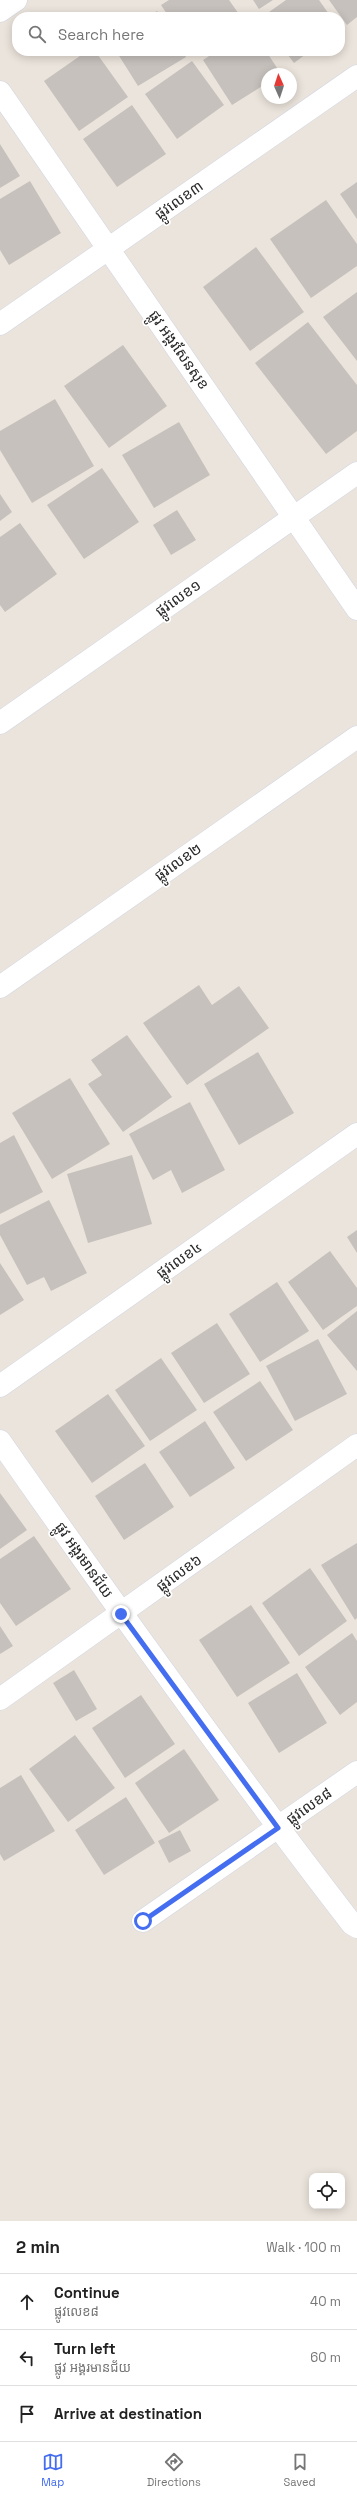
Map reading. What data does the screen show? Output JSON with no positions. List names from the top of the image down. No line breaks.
{"streets":{"street":["ផ្លូវលេខ៣","ផ្លូវ អង្គរសែនសុខ","ផ្លូវលេខ១","ផ្លូវលេខ២","ផ្លូវលេខ៤","ផ្លូវ អង្គរមានជ័យ","ផ្លូវលេខ៦","ផ្លូវលេខ៨"]},"crossings":[["ផ្លូវលេខ៣","ផ្លូវ អង្គរសែនសុខ"],["ផ្លូវ អង្គរសែនសុខ","ផ្លូវលេខ១"],["ផ្លូវ អង្គរមានជ័យ","ផ្លូវលេខ៦"],["ផ្លូវ អង្គរមានជ័យ","ផ្លូវលេខ៨"]],"north":"top","page":{"search":"Search here","heading":["2 min","Walk · 100 m"],"list":[["Continue","ផ្លូវលេខ៨","40 m"],["Turn left","ផ្លូវ អង្គរមានជ័យ","60 m"],"Arrive at destination"],"nav":["Map","Directions","Saved"]}}
